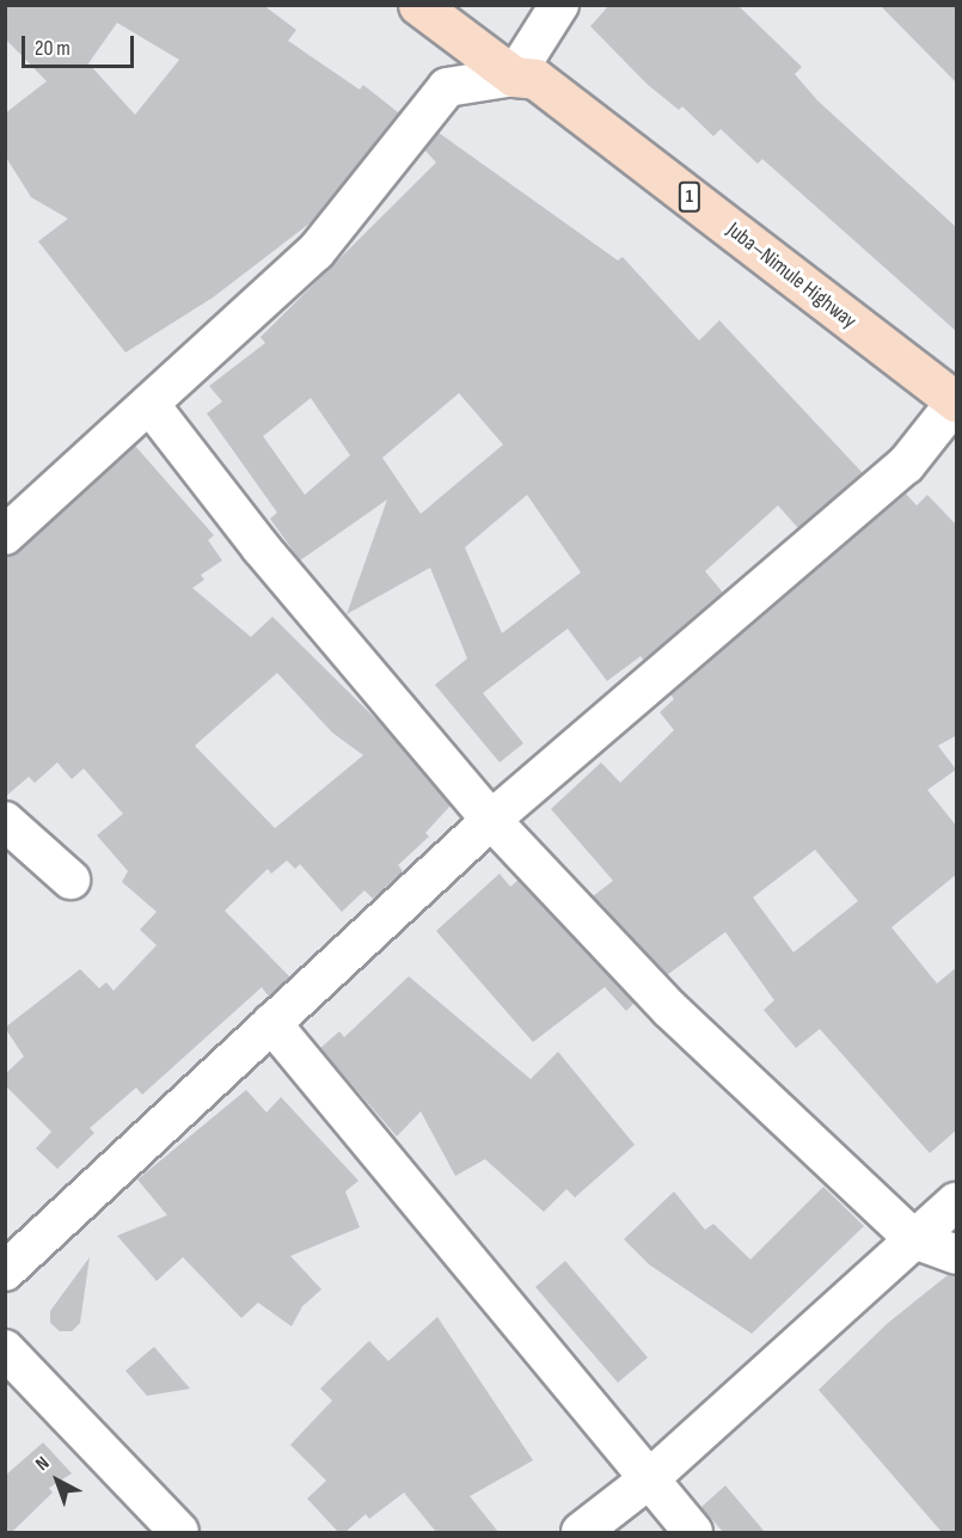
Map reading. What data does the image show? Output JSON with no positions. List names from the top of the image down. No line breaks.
{"streets":{"main road":["1","Juba–Nimule Highway"]},"scale_bar":"20 m","north":"top left"}
